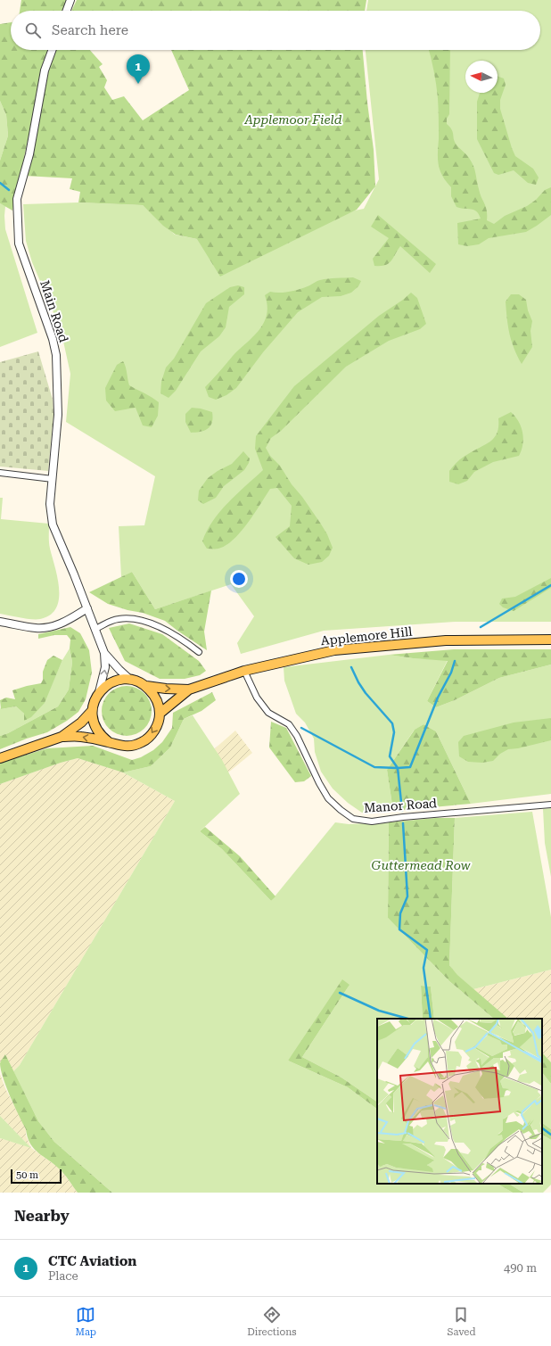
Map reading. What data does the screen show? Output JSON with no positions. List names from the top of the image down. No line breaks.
{"streets":{"main road":["Applemore Hill"],"street":["Main Road","Manor Road"]},"crossings":[["Main Road","Applemore Hill"],["Applemore Hill","Manor Road"]],"parks":["Applemoor Field","Guttermead Row"],"scale_bar":"50 m","north":"left","page":{"search":"Search here","pins":"1","scale":"50 m","heading":"Nearby","list":[{"mark":"1","name":"CTC Aviation","note":"Place","value":"490 m"}],"nav":["Map","Directions","Saved"]}}
